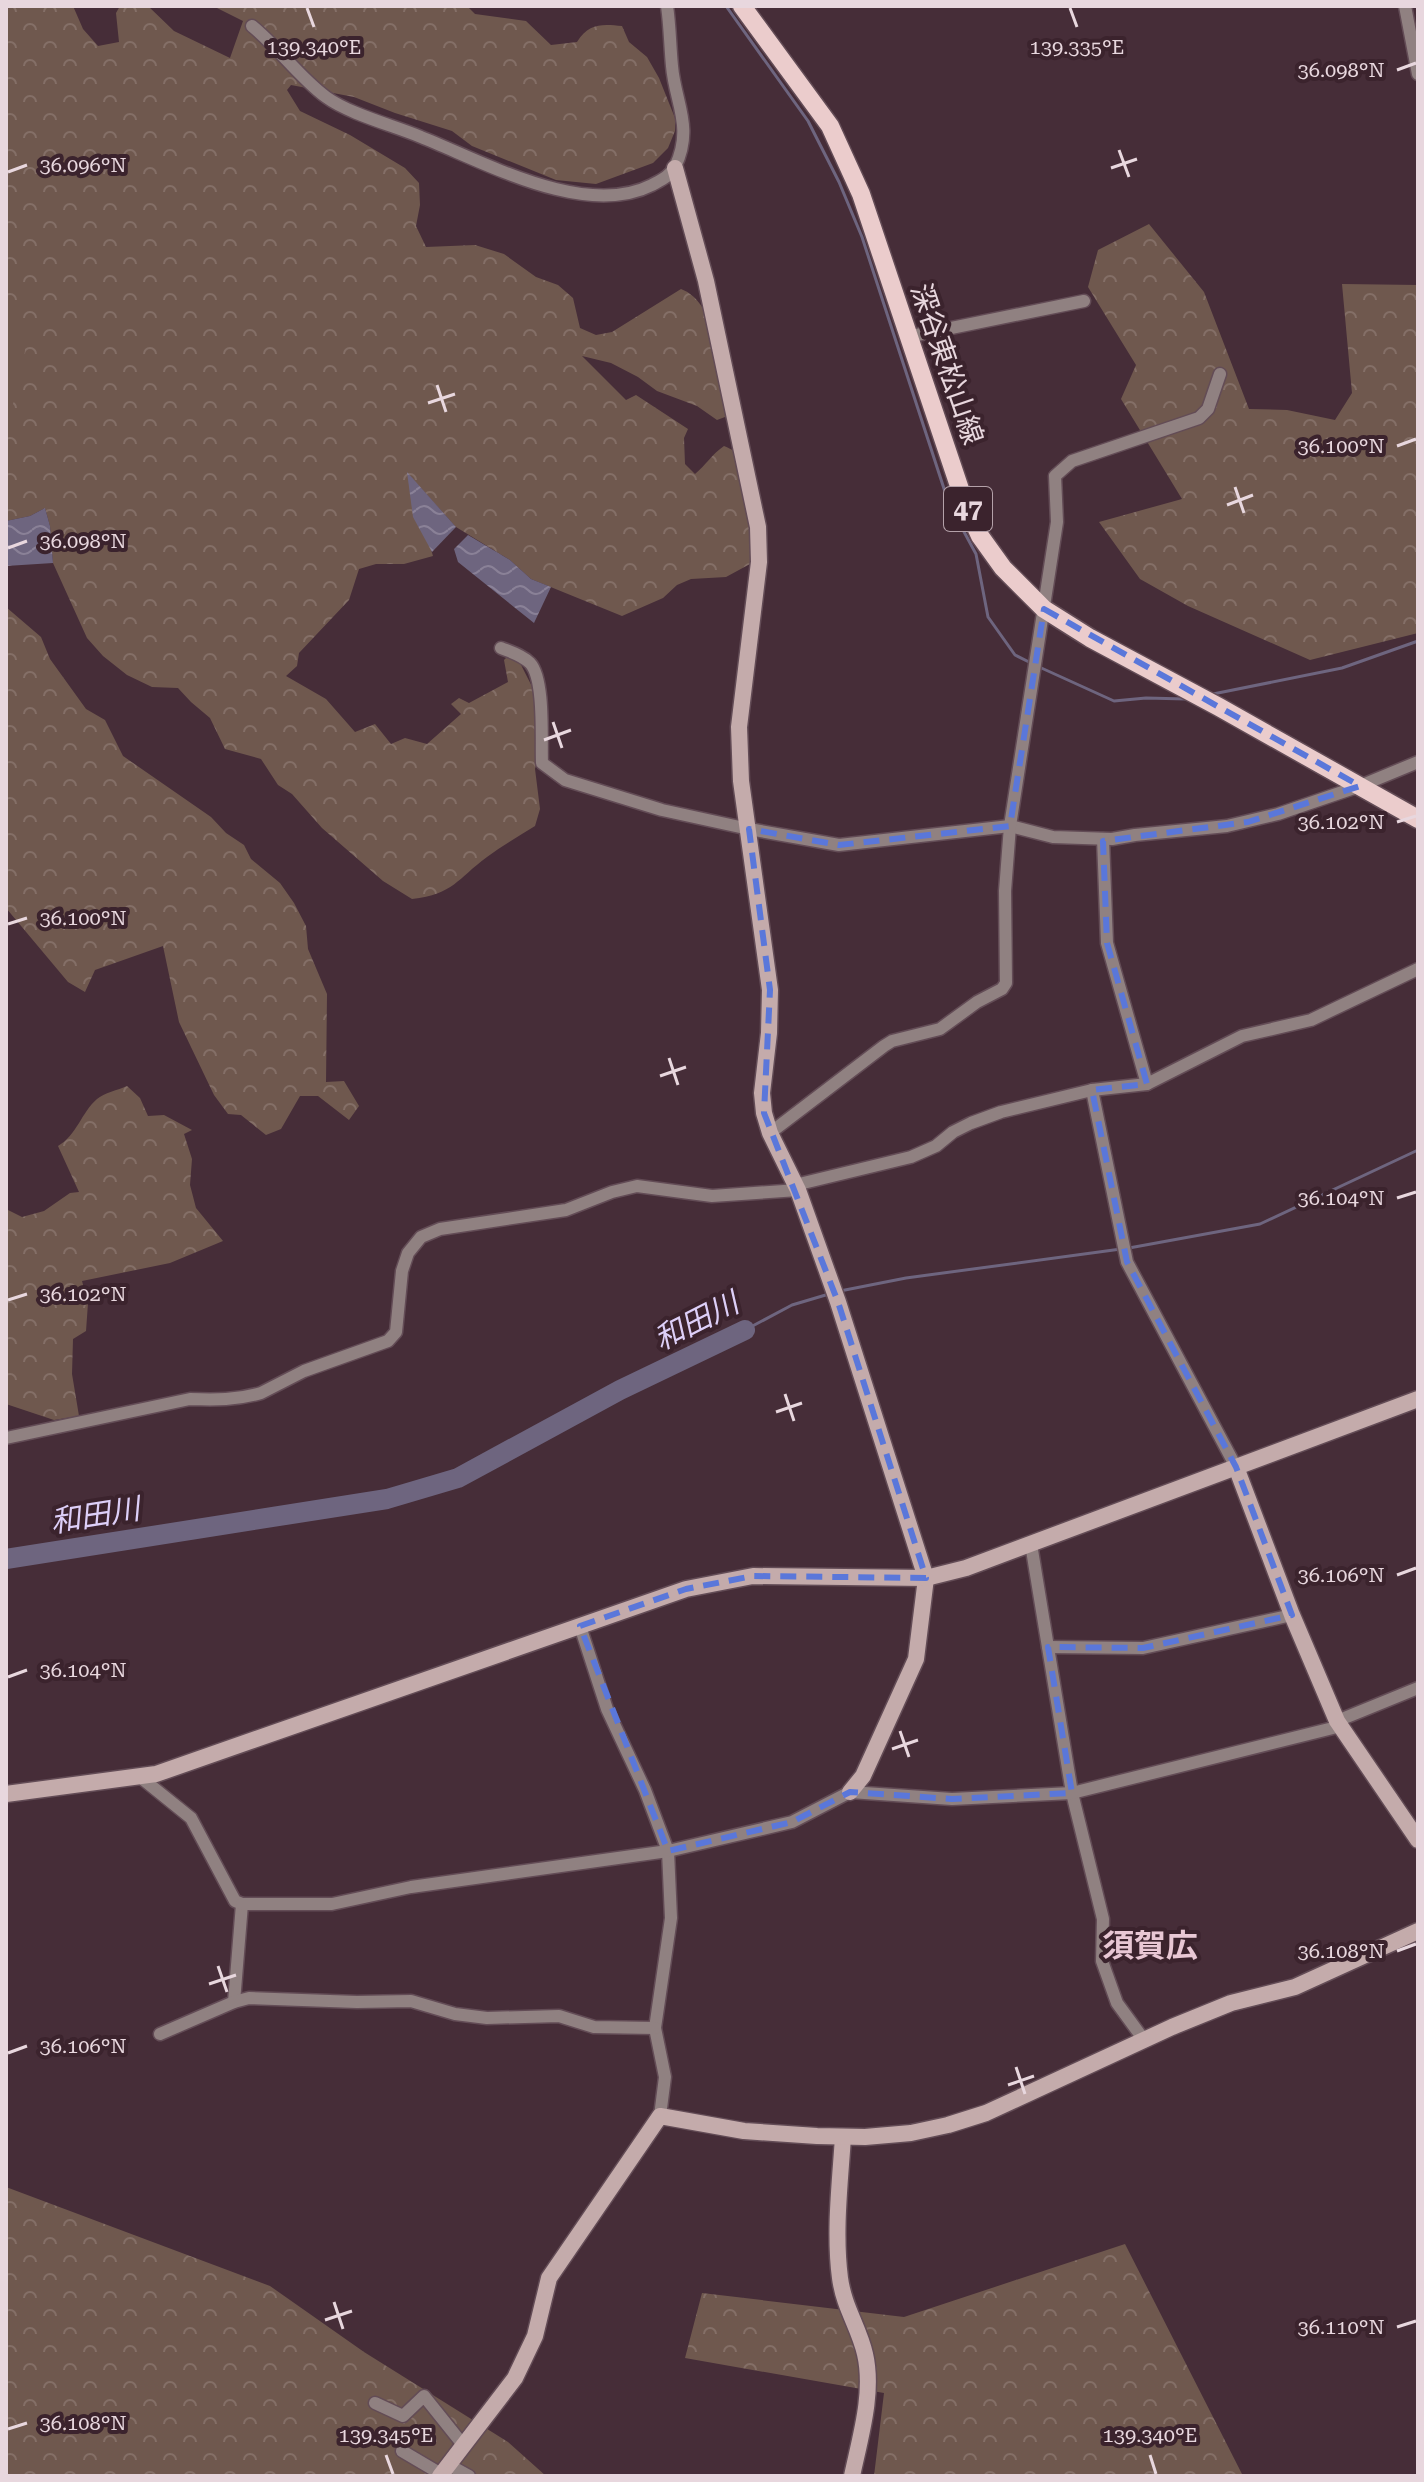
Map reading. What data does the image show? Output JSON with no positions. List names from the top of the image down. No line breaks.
{"streets":{"main road":["深谷東松山線","47"]},"districts":["須賀広"],"water":["和田川"],"coordinates":["139.335°E","139.340°E","36.098°N","36.096°N","36.100°N","36.102°N","36.104°N","36.106°N","36.108°N","36.110°N","139.345°E"]}
